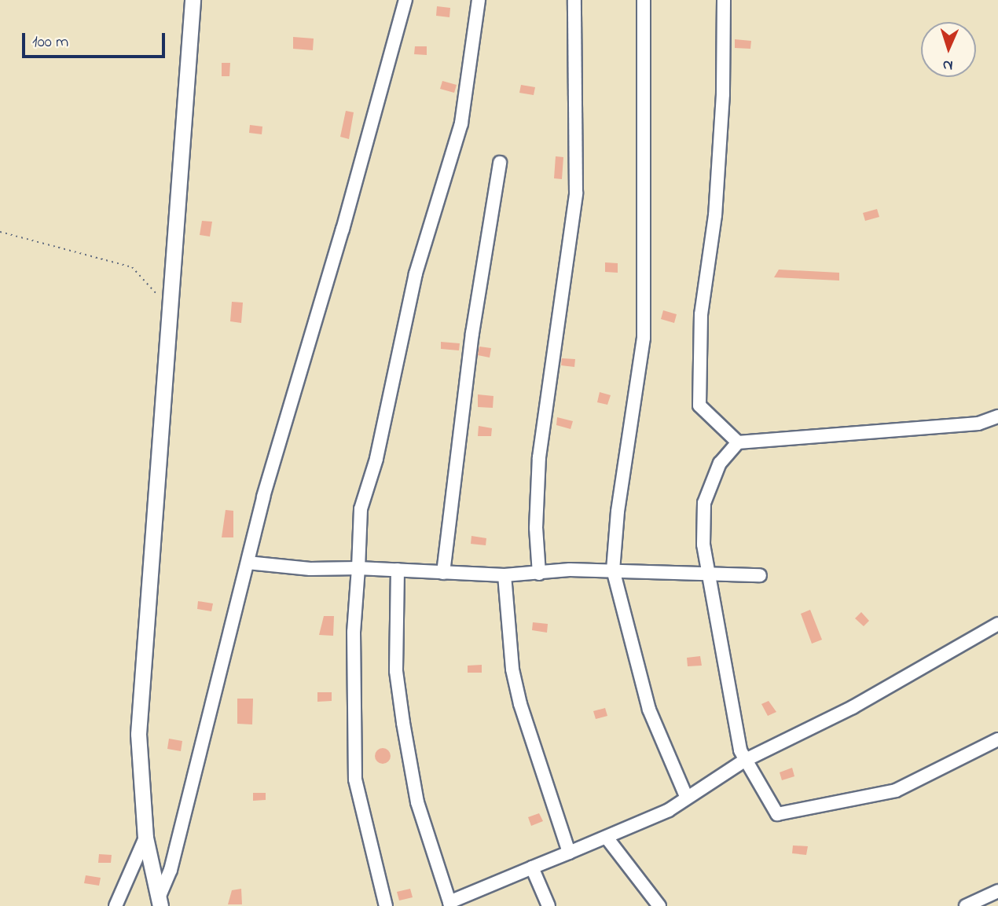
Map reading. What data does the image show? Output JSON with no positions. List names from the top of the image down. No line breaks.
{"scale_bar":"100 m","north":"bottom"}
